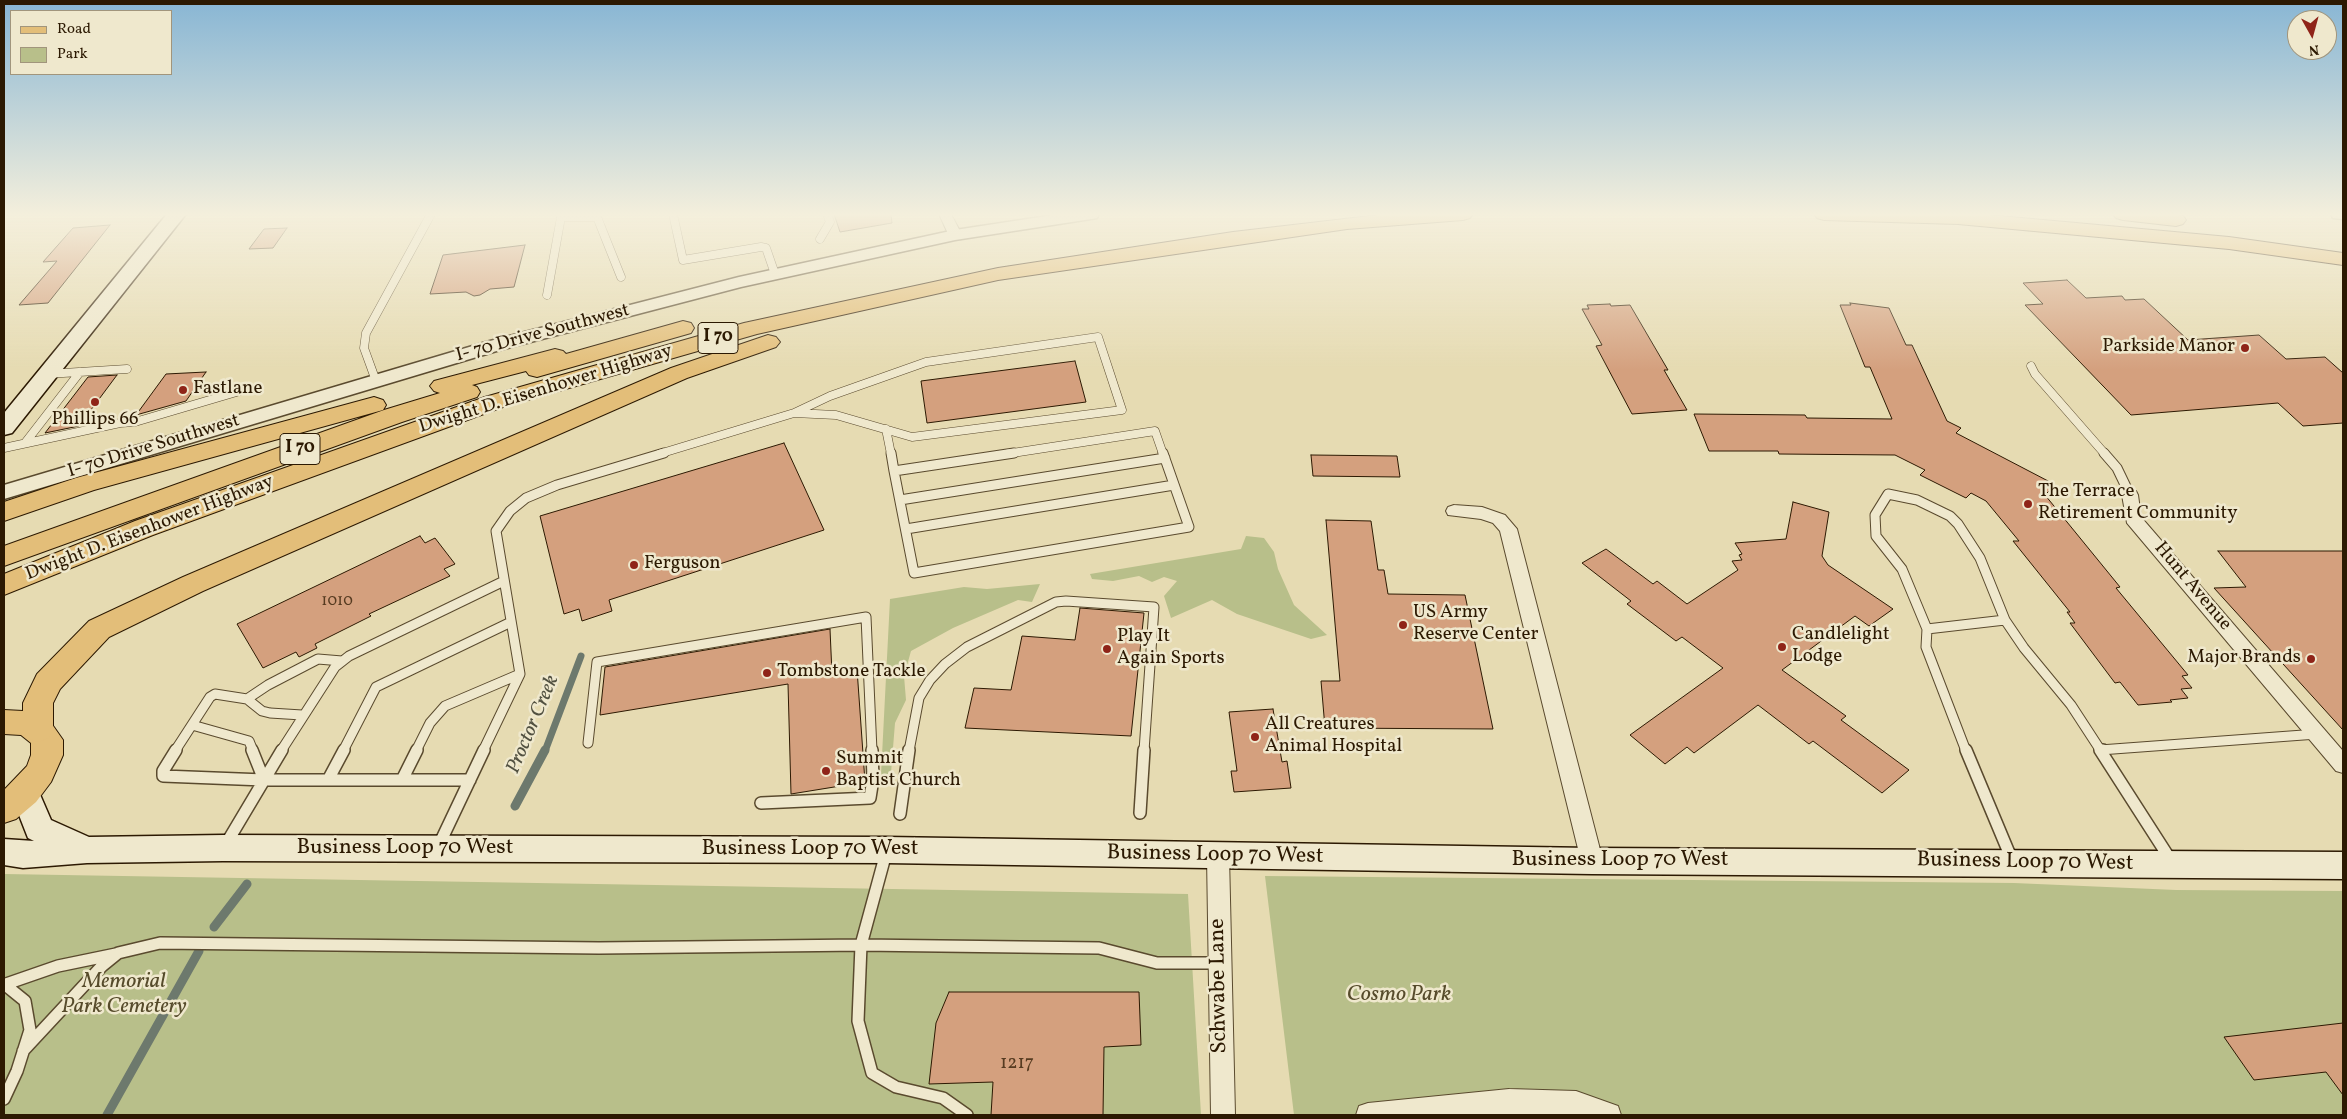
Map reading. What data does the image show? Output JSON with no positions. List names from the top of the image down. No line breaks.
{"streets":{"main road":["I 70","Dwight D. Eisenhower Highway","Business Loop 70 West"],"street":["I- 70 Drive Southwest","Hunt Avenue","Schwabe Lane"]},"crossings":[["Business Loop 70 West","Schwabe Lane"]],"water":["Proctor Creek"],"parks":["Memorial Park Cemetery","Cosmo Park"],"places":["Parkside Manor","Fastlane","Phillips 66","The Terrace Retirement Community","Ferguson","US Army Reserve Center","Candlelight Lodge","Play It Again Sports","Major Brands","Tombstone Tackle","All Creatures Animal Hospital","Summit Baptist Church"],"house_numbers":["1010","1217"],"legend":["Road","Park"],"north":"bottom"}
